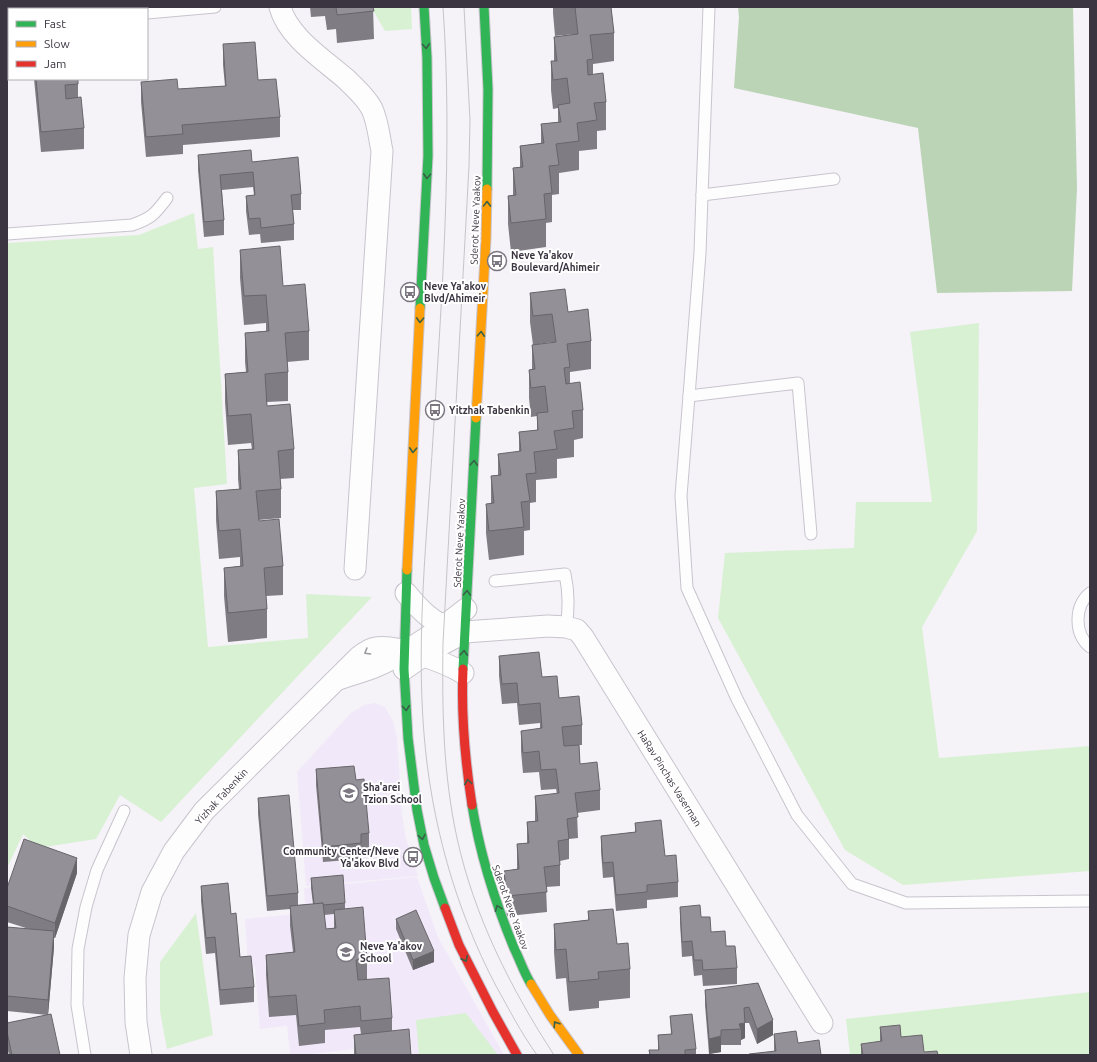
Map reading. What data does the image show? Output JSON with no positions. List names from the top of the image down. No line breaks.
{"streets":{"street":["Sderot Neve Yaakov","HaRav Pinchas Vaserman","Yizhak Tabenkin"]},"crossings":[["Sderot Neve Yaakov","HaRav Pinchas Vaserman"],["Sderot Neve Yaakov","Yizhak Tabenkin"],["HaRav Pinchas Vaserman","Yizhak Tabenkin"]],"places":{"bus stop":["Neve Ya'akov Boulevard/Ahimeir","Neve Ya'akov Blvd/Ahimeir","Yitzhak Tabenkin","Community Center/Neve Ya'akov Blvd"],"school or university":["Sha'arei Tzion School","Neve Ya'akov School"]},"legend":["Fast","Slow","Jam"]}
